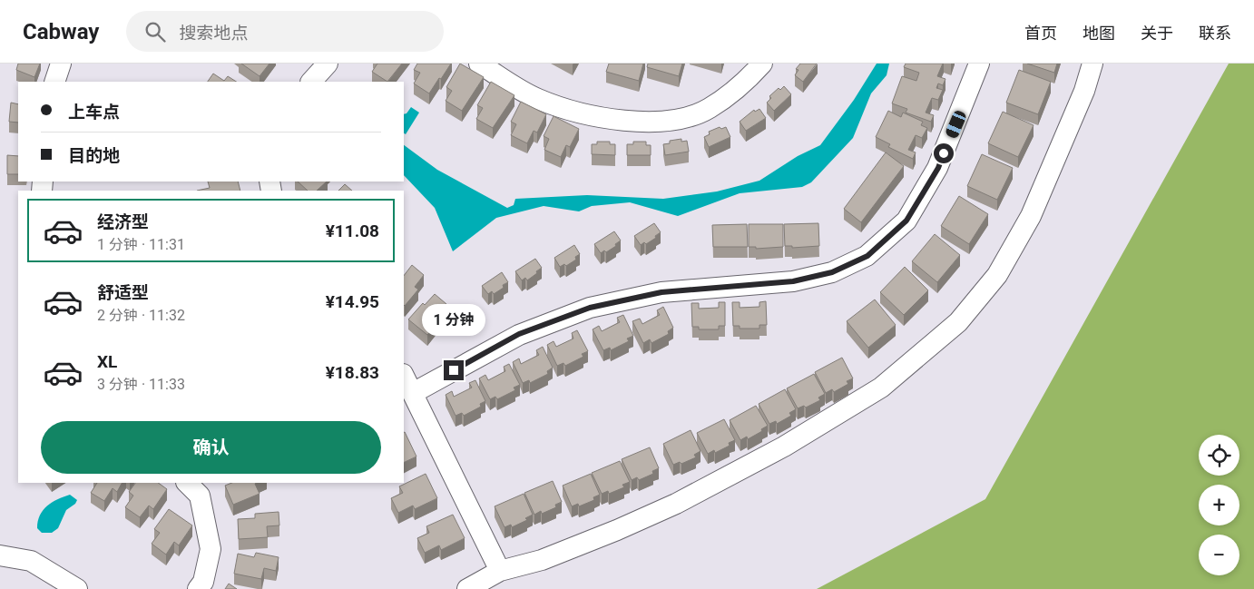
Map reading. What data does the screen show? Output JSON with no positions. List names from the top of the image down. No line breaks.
{"page":{"header":"Cabway","search":"搜索地点","nav":["首页","地图","关于","联系"],"banner":["上车点","目的地"],"list":[{"name":"经济型","note":"1 分钟 · 11:31","value":"¥11.08"},{"name":"舒适型","note":"2 分钟 · 11:32","value":"¥14.95"},{"name":"XL","note":"3 分钟 · 11:33","value":"¥18.83"}],"bubble":"1 分钟","buttons":"确认","map_buttons":["+","−"]}}
